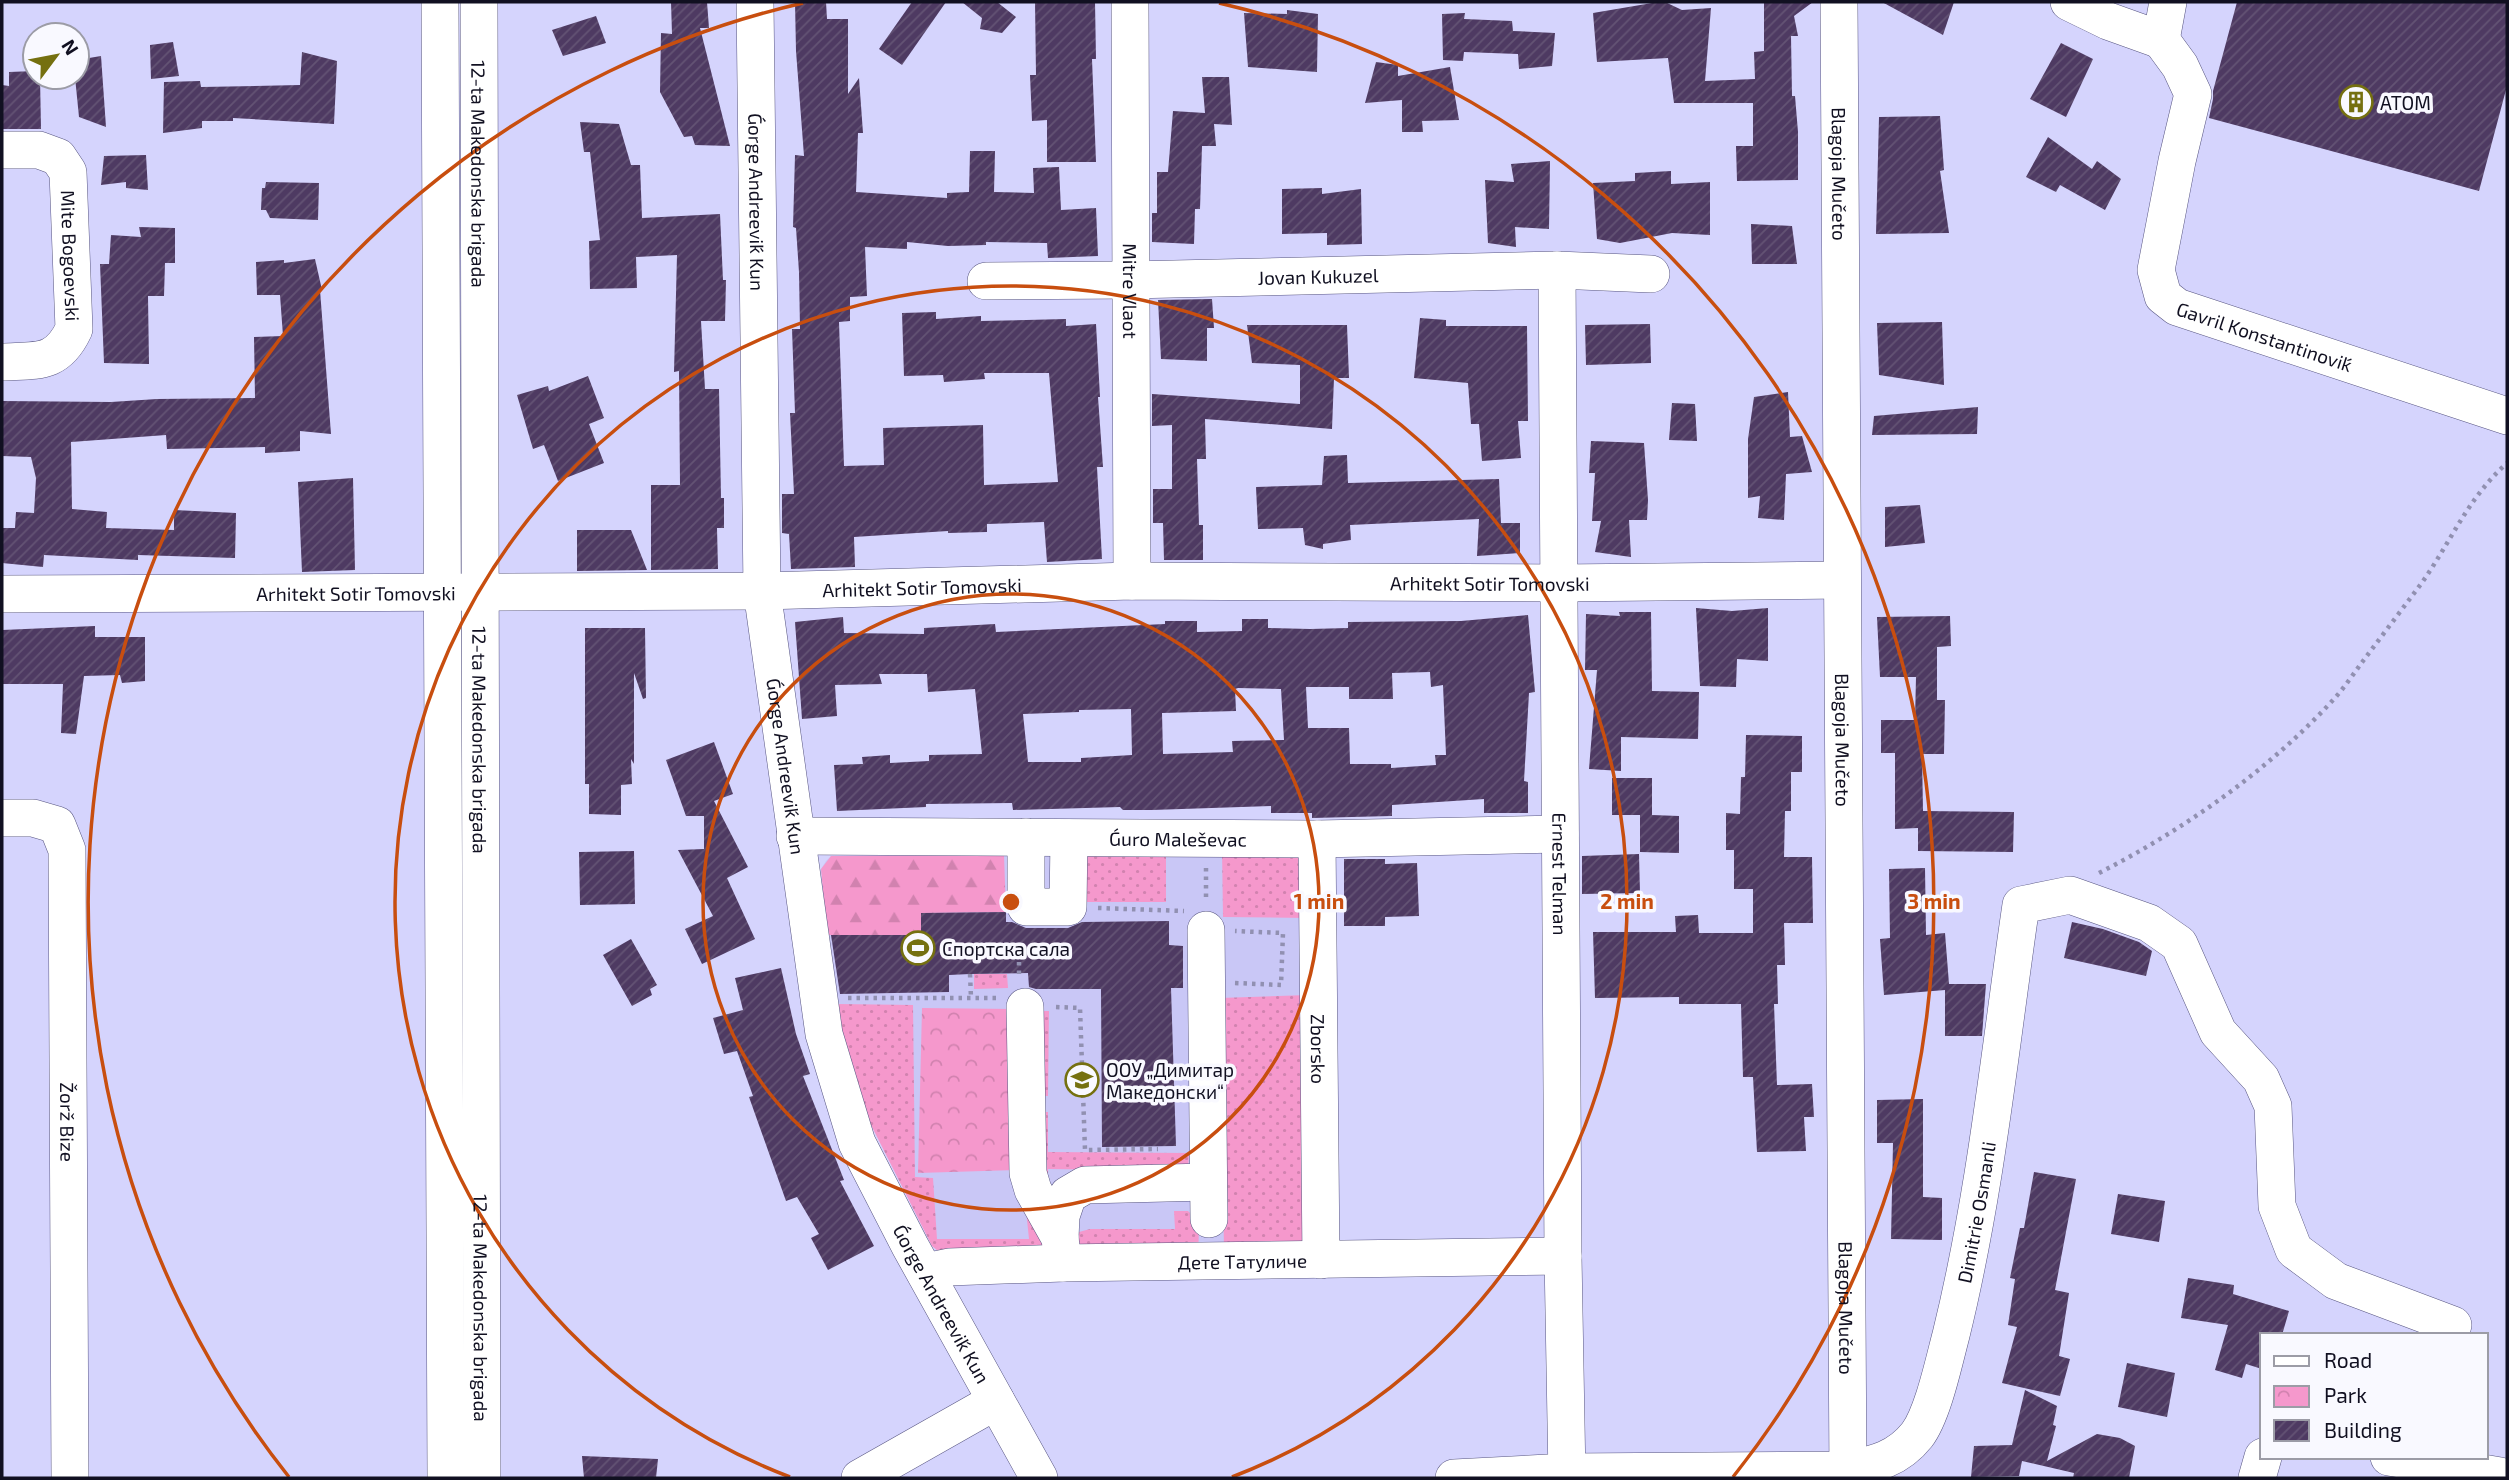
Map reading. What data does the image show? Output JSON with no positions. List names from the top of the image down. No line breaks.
{"streets":{"street":["12-ta Makedonska brigada","Blagoja Mučeto","Ǵorge Andreeviḱ Kun","Mite Bogoevski","Jovan Kukuzel","Mitre Vlaot","Gavril Konstantinoviḱ","Arhitekt Sotir Tomovski","Ǵuro Maleševac","Ernest Telman","Zborsko","Žorž Bize","Dimitrie Osmanli","Дете Татуличе"]},"crossings":[["12-ta Makedonska brigada","Arhitekt Sotir Tomovski"],["Blagoja Mučeto","Arhitekt Sotir Tomovski"],["Blagoja Mučeto","Dimitrie Osmanli"],["Ǵorge Andreeviḱ Kun","Arhitekt Sotir Tomovski"],["Ǵorge Andreeviḱ Kun","Ǵuro Maleševac"],["Ǵorge Andreeviḱ Kun","Дете Татуличе"],["Jovan Kukuzel","Mitre Vlaot"],["Jovan Kukuzel","Ernest Telman"],["Mitre Vlaot","Arhitekt Sotir Tomovski"],["Arhitekt Sotir Tomovski","Ernest Telman"],["Ǵuro Maleševac","Ernest Telman"],["Ǵuro Maleševac","Zborsko"],["Ernest Telman","Dimitrie Osmanli"],["Ernest Telman","Дете Татуличе"],["Zborsko","Дете Татуличе"]],"places":{"building":["АТОМ"],"sports":["Спортска сала"],"school or university":["ООУ „Димитар Македонски“"]},"legend":["Road","Park","Building"],"north":"top right","rings":["1 min","2 min","3 min"]}
